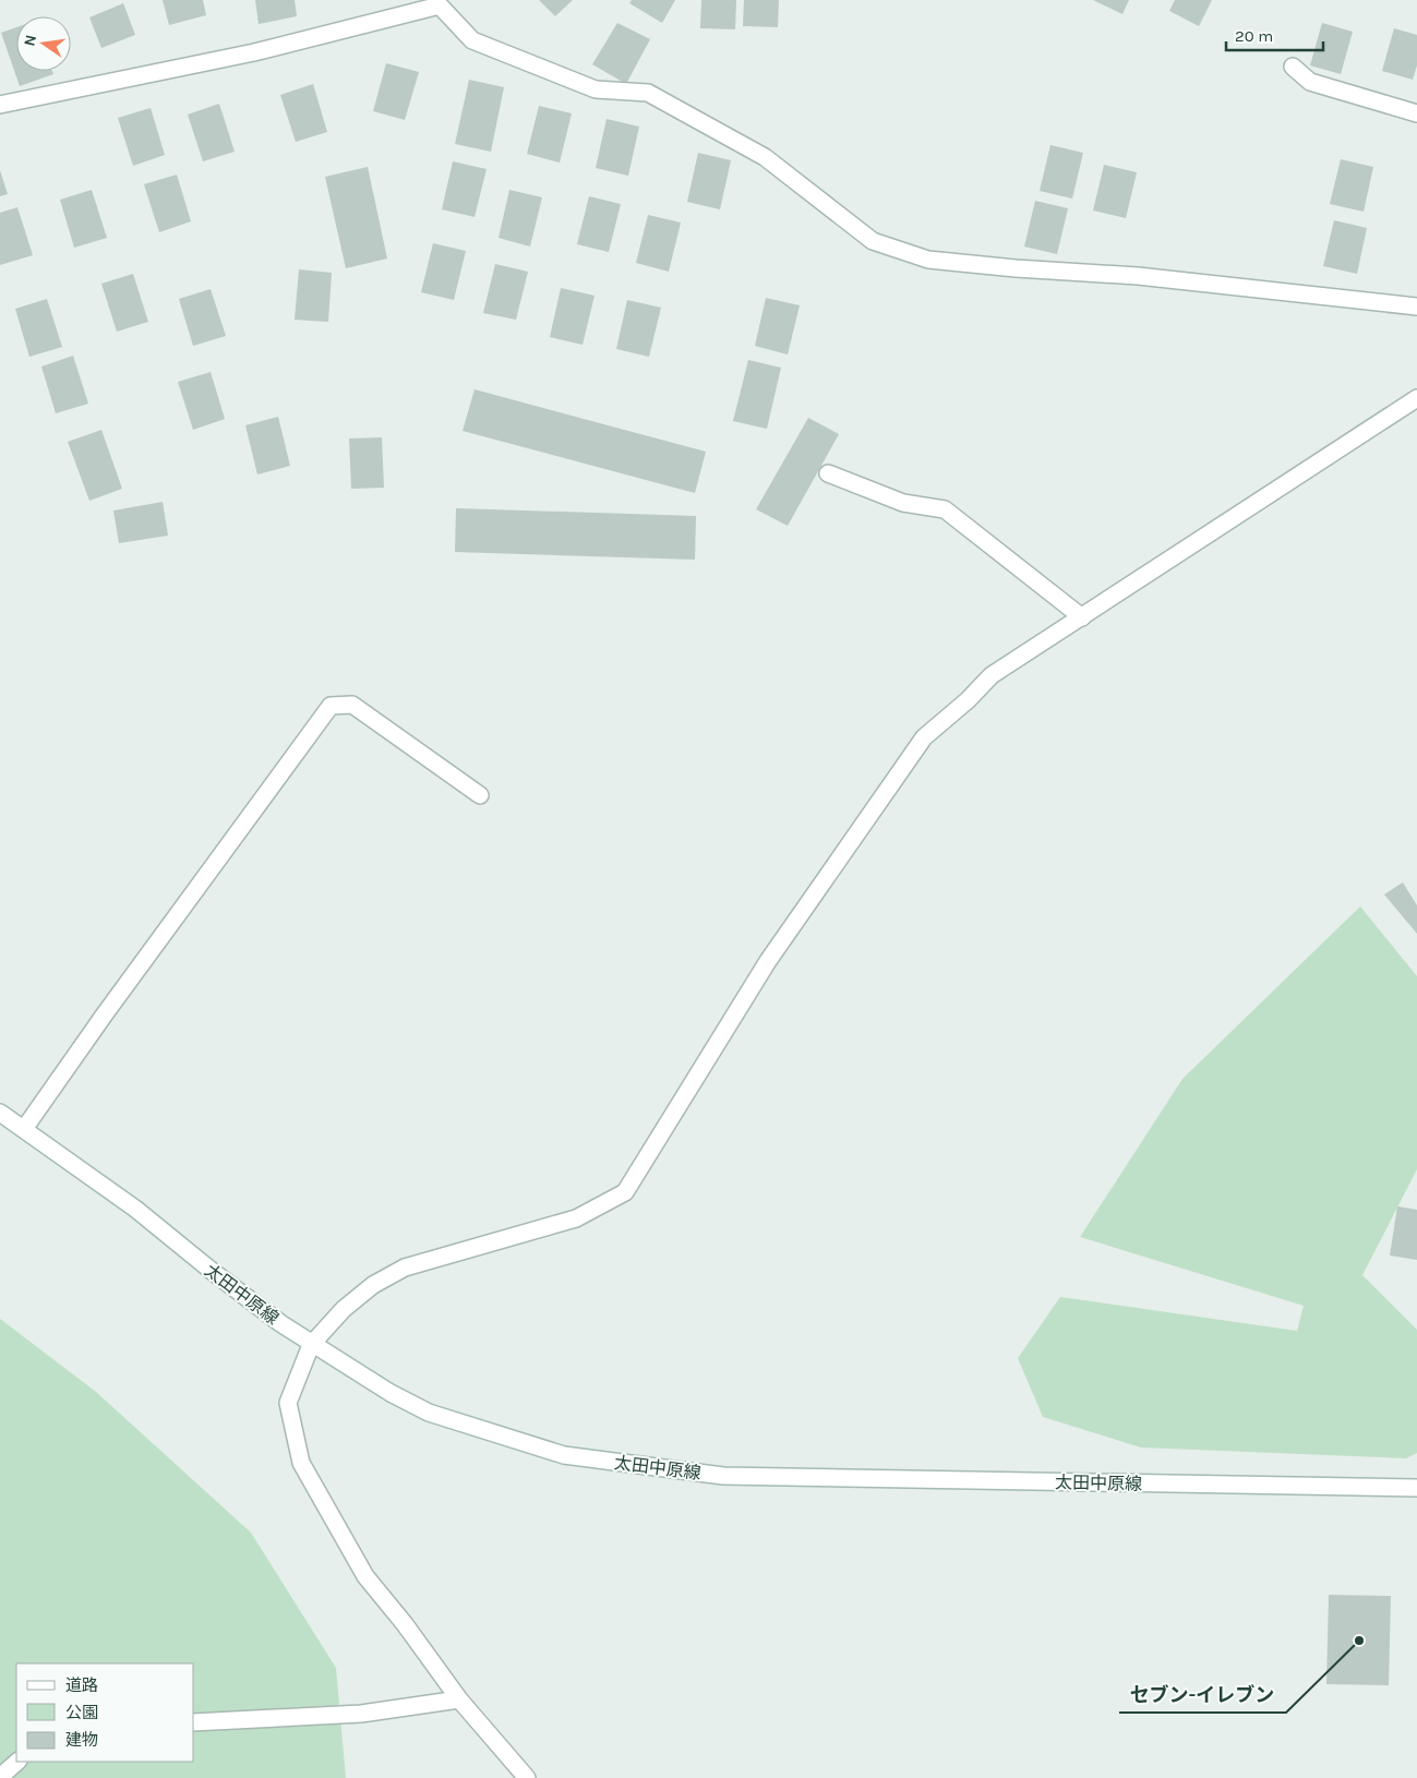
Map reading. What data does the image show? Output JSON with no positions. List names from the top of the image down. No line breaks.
{"streets":{"street":["太田中原線"]},"places":["セブン-イレブン"],"legend":["道路","公園","建物"],"scale_bar":"20 m","north":"left"}
